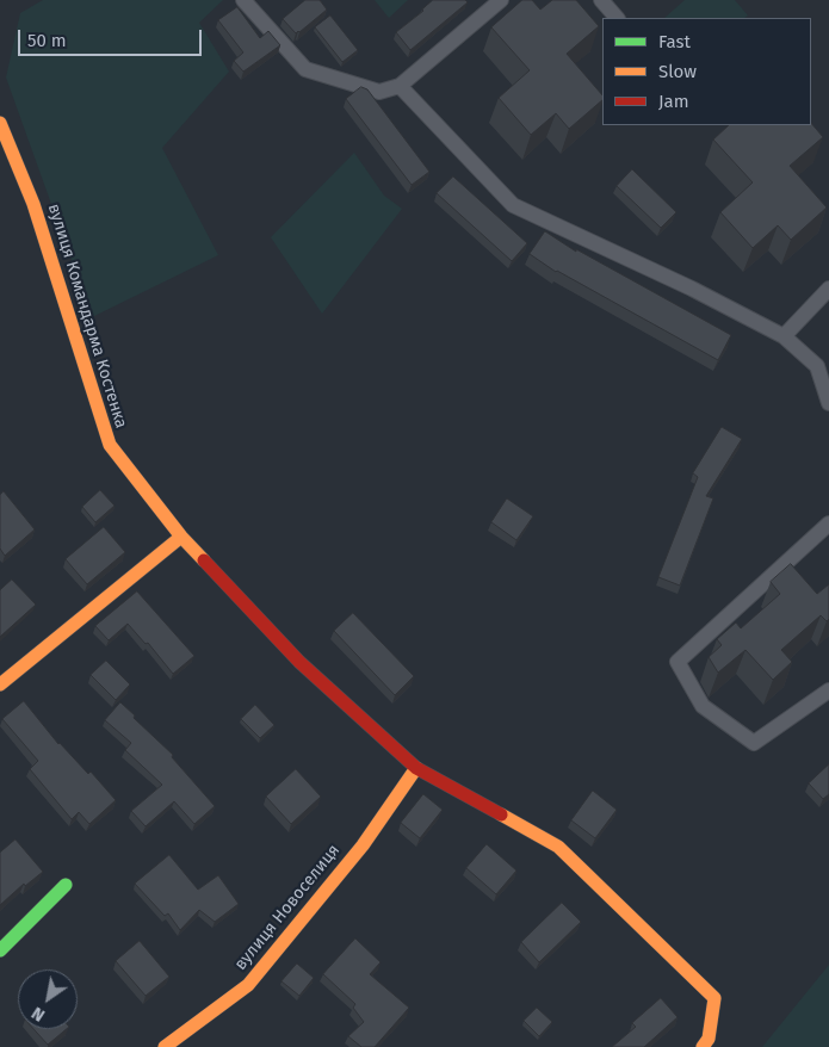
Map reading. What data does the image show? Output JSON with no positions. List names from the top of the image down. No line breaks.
{"streets":{"street":["вулиця Командарма Костенка","вулиця Новоселиця"]},"crossings":[["вулиця Командарма Костенка","вулиця Новоселиця"]],"legend":["Fast","Slow","Jam"],"scale_bar":"50 m","north":"bottom left"}
